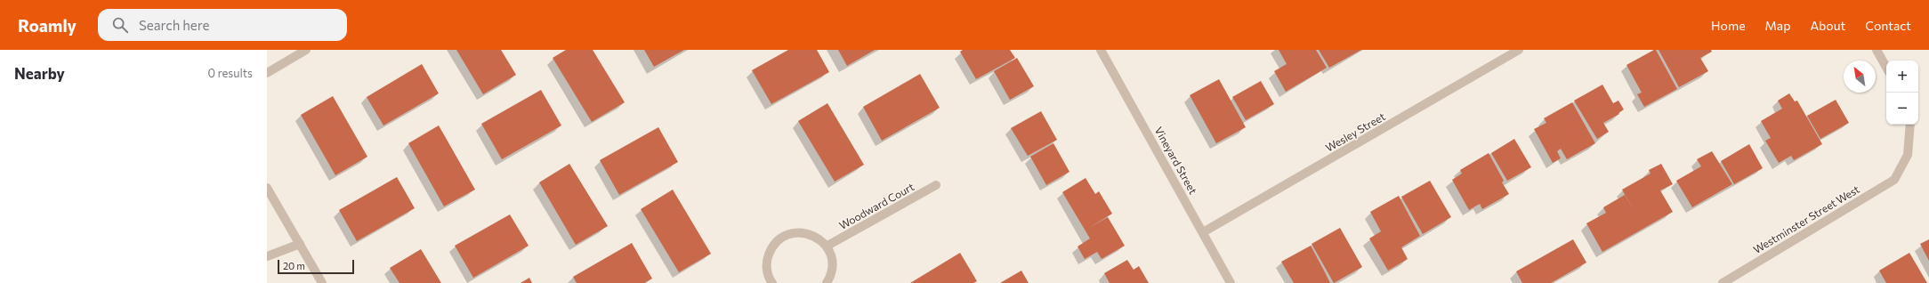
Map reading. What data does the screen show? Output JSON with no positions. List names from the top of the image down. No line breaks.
{"streets":{"street":["Wesley Street","Vineyard Street","Woodward Court","Westminster Street West"]},"crossings":[["Wesley Street","Vineyard Street"]],"scale_bar":"20 m","north":"top left","page":{"header":"Roamly","search":"Search here","nav":["Home","Map","About","Contact"],"heading":["Nearby","0 results"],"map_buttons":["+","−"],"scale":"20 m"}}
